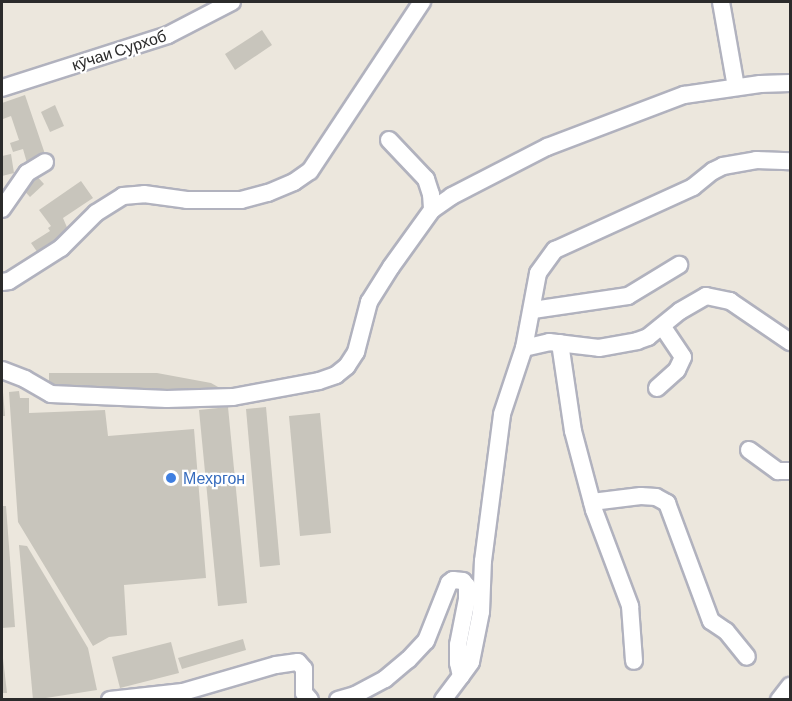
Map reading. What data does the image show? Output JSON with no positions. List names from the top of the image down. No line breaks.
{"streets":{"street":["кӯчаи Сурхоб"]},"places":["Мехргон"]}
